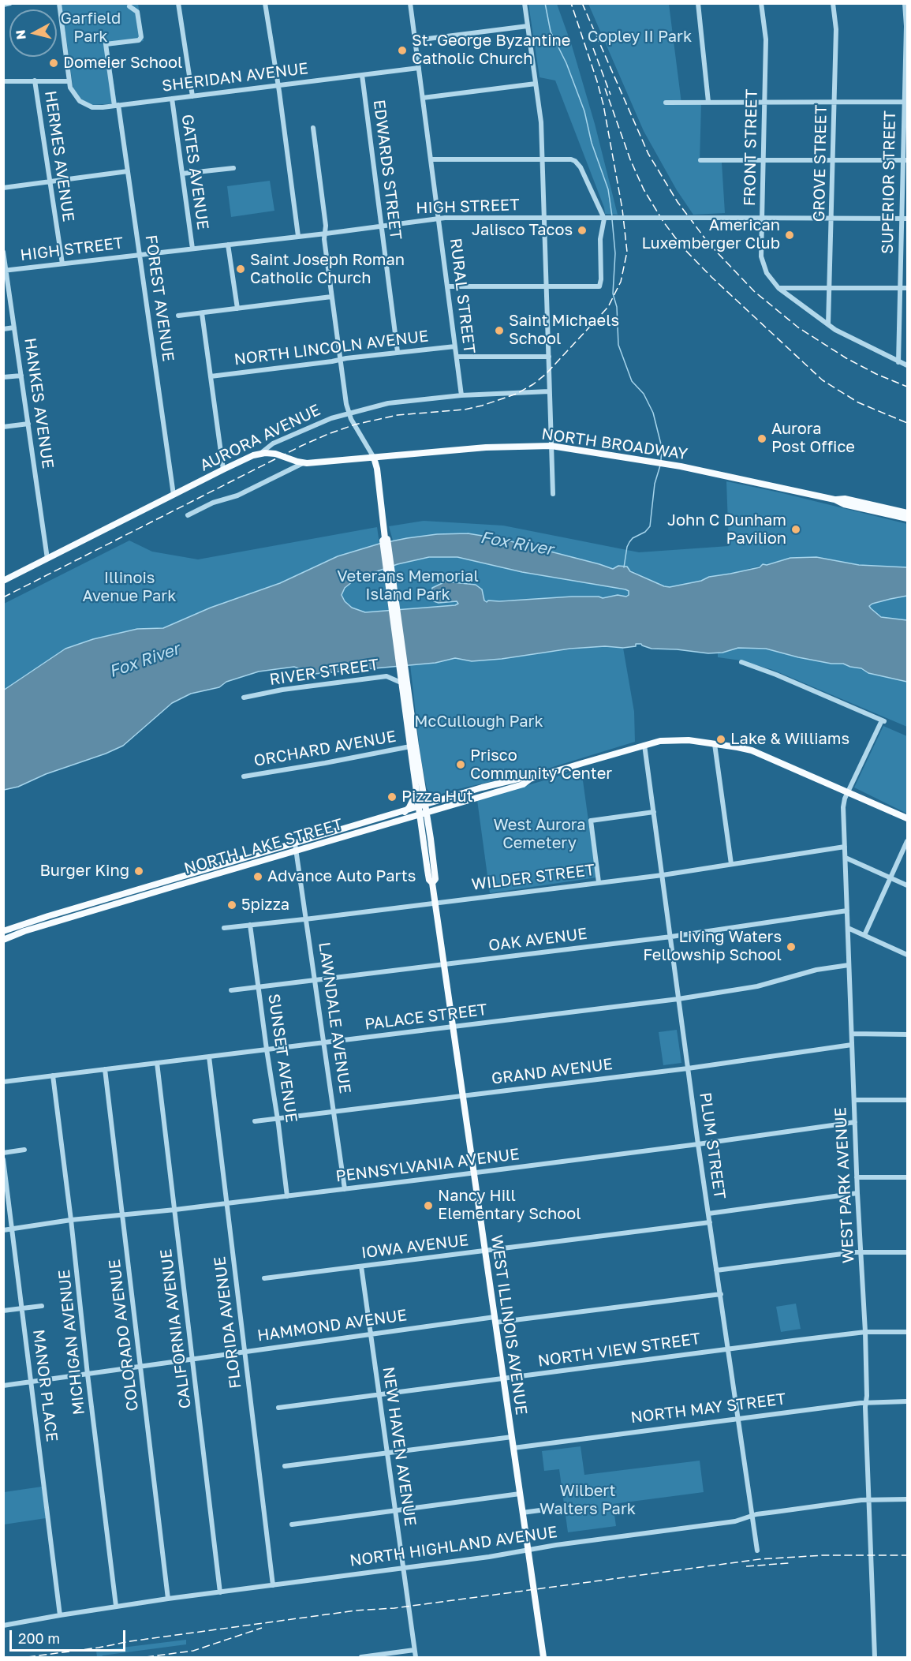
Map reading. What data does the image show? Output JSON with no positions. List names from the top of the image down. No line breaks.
{"streets":{"main road":["AURORA AVENUE","NORTH BROADWAY","NORTH LAKE STREET","WEST ILLINOIS AVENUE"],"street":["SHERIDAN AVENUE","FRONT STREET","HERMES AVENUE","GROVE STREET","EDWARDS STREET","GATES AVENUE","SUPERIOR STREET","HIGH STREET","RURAL STREET","FOREST AVENUE","NORTH LINCOLN AVENUE","HANKES AVENUE","RIVER STREET","ORCHARD AVENUE","WILDER STREET","OAK AVENUE","PALACE STREET","LAWNDALE AVENUE","SUNSET AVENUE","GRAND AVENUE","PLUM STREET","PENNSYLVANIA AVENUE","WEST PARK AVENUE","IOWA AVENUE","FLORIDA AVENUE","HAMMOND AVENUE","CALIFORNIA AVENUE","COLORADO AVENUE","MICHIGAN AVENUE","NORTH VIEW STREET","MANOR PLACE","NORTH MAY STREET","NEW HAVEN AVENUE","NORTH HIGHLAND AVENUE"]},"crossings":[["SHERIDAN AVENUE","EDWARDS STREET"],["SHERIDAN AVENUE","GATES AVENUE"],["SHERIDAN AVENUE","RURAL STREET"],["SHERIDAN AVENUE","FOREST AVENUE"],["FRONT STREET","HIGH STREET"],["HERMES AVENUE","HIGH STREET"],["GROVE STREET","HIGH STREET"],["EDWARDS STREET","HIGH STREET"],["EDWARDS STREET","NORTH LINCOLN AVENUE"],["GATES AVENUE","HIGH STREET"],["SUPERIOR STREET","HIGH STREET"],["HIGH STREET","RURAL STREET"],["HIGH STREET","FOREST AVENUE"],["HIGH STREET","HANKES AVENUE"],["RURAL STREET","NORTH LINCOLN AVENUE"],["RURAL STREET","AURORA AVENUE"],["FOREST AVENUE","AURORA AVENUE"],["HANKES AVENUE","AURORA AVENUE"],["AURORA AVENUE","NORTH BROADWAY"],["NORTH BROADWAY","WEST ILLINOIS AVENUE"],["RIVER STREET","WEST ILLINOIS AVENUE"],["ORCHARD AVENUE","WEST ILLINOIS AVENUE"],["NORTH LAKE STREET","LAWNDALE AVENUE"],["NORTH LAKE STREET","PLUM STREET"],["NORTH LAKE STREET","WEST PARK AVENUE"],["NORTH LAKE STREET","WEST ILLINOIS AVENUE"],["WILDER STREET","LAWNDALE AVENUE"],["WILDER STREET","SUNSET AVENUE"],["WILDER STREET","PLUM STREET"],["WILDER STREET","WEST PARK AVENUE"],["WILDER STREET","WEST ILLINOIS AVENUE"],["OAK AVENUE","LAWNDALE AVENUE"],["OAK AVENUE","SUNSET AVENUE"],["OAK AVENUE","PLUM STREET"],["OAK AVENUE","WEST PARK AVENUE"],["OAK AVENUE","WEST ILLINOIS AVENUE"],["PALACE STREET","LAWNDALE AVENUE"],["PALACE STREET","SUNSET AVENUE"],["PALACE STREET","PLUM STREET"],["PALACE STREET","WEST PARK AVENUE"],["PALACE STREET","FLORIDA AVENUE"],["PALACE STREET","WEST ILLINOIS AVENUE"],["PALACE STREET","CALIFORNIA AVENUE"],["PALACE STREET","COLORADO AVENUE"],["PALACE STREET","MICHIGAN AVENUE"],["LAWNDALE AVENUE","GRAND AVENUE"],["LAWNDALE AVENUE","PENNSYLVANIA AVENUE"],["SUNSET AVENUE","GRAND AVENUE"],["SUNSET AVENUE","PENNSYLVANIA AVENUE"],["GRAND AVENUE","PLUM STREET"],["GRAND AVENUE","WEST PARK AVENUE"],["GRAND AVENUE","WEST ILLINOIS AVENUE"],["PLUM STREET","PENNSYLVANIA AVENUE"],["PLUM STREET","IOWA AVENUE"],["PLUM STREET","HAMMOND AVENUE"],["PLUM STREET","NORTH VIEW STREET"],["PLUM STREET","NORTH MAY STREET"],["PLUM STREET","NORTH HIGHLAND AVENUE"],["PENNSYLVANIA AVENUE","WEST PARK AVENUE"],["PENNSYLVANIA AVENUE","FLORIDA AVENUE"],["PENNSYLVANIA AVENUE","WEST ILLINOIS AVENUE"],["PENNSYLVANIA AVENUE","CALIFORNIA AVENUE"],["PENNSYLVANIA AVENUE","COLORADO AVENUE"],["PENNSYLVANIA AVENUE","MICHIGAN AVENUE"],["PENNSYLVANIA AVENUE","MANOR PLACE"],["WEST PARK AVENUE","NORTH VIEW STREET"],["WEST PARK AVENUE","NORTH MAY STREET"],["WEST PARK AVENUE","NORTH HIGHLAND AVENUE"],["IOWA AVENUE","WEST ILLINOIS AVENUE"],["IOWA AVENUE","NEW HAVEN AVENUE"],["FLORIDA AVENUE","HAMMOND AVENUE"],["FLORIDA AVENUE","NORTH HIGHLAND AVENUE"],["WEST ILLINOIS AVENUE","HAMMOND AVENUE"],["WEST ILLINOIS AVENUE","NORTH VIEW STREET"],["WEST ILLINOIS AVENUE","NORTH MAY STREET"],["WEST ILLINOIS AVENUE","NORTH HIGHLAND AVENUE"],["HAMMOND AVENUE","CALIFORNIA AVENUE"],["HAMMOND AVENUE","COLORADO AVENUE"],["HAMMOND AVENUE","MICHIGAN AVENUE"],["HAMMOND AVENUE","MANOR PLACE"],["HAMMOND AVENUE","NEW HAVEN AVENUE"],["CALIFORNIA AVENUE","NORTH HIGHLAND AVENUE"],["COLORADO AVENUE","NORTH HIGHLAND AVENUE"],["MICHIGAN AVENUE","NORTH HIGHLAND AVENUE"],["NORTH VIEW STREET","NEW HAVEN AVENUE"],["MANOR PLACE","NORTH HIGHLAND AVENUE"],["NEW HAVEN AVENUE","NORTH HIGHLAND AVENUE"]],"water":["Fox River"],"parks":["Garfield Park","Copley II Park","Veterans Memorial Island Park","Illinois Avenue Park","McCullough Park","West Aurora Cemetery","Wilbert Walters Park"],"places":["St. George Byzantine Catholic Church","Domeier School","Jalisco Tacos","American Luxemberger Club","Saint Joseph Roman Catholic Church","Saint Michaels School","Aurora Post Office","John C Dunham Pavilion","Lake & Williams","Prisco Community Center","Pizza Hut","Burger King","Advance Auto Parts","5pizza","Living Waters Fellowship School","Nancy Hill Elementary School"],"scale_bar":"200 m","north":"left"}
